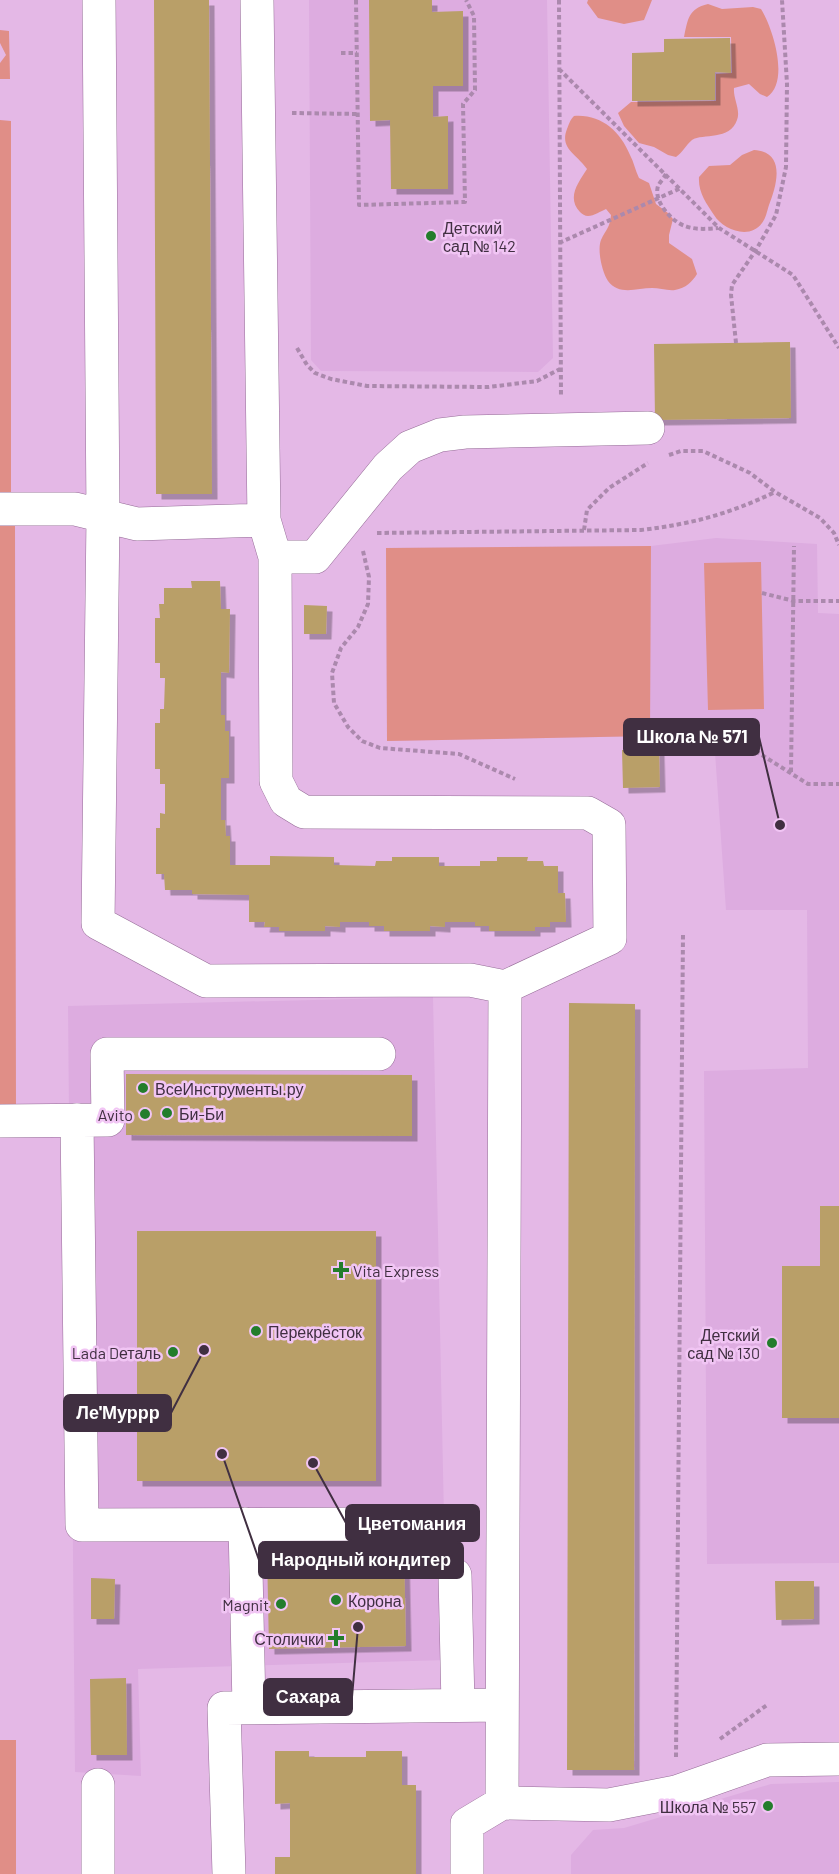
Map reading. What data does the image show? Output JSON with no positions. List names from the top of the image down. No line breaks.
{"places":{"other":["Детский сад № 142","Школа № 571","ВсеИнструменты.ру","Би-Би","Avito","Перекрёсток","Детский сад № 130","Ле'Муррр","Lada Dеталь","Народный кондитер","Цветомания","Корона","Magnit","Сахара","Школа № 557"],"health":["Vita Express","Столички"]}}
